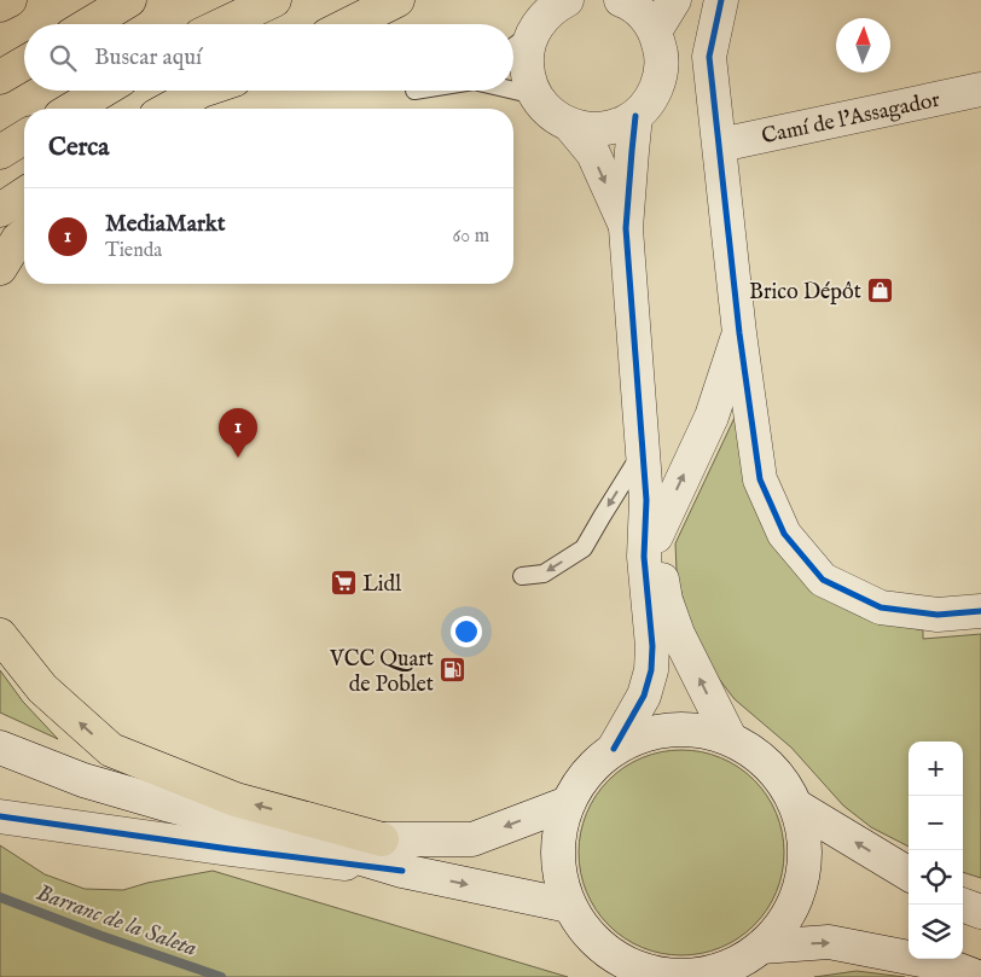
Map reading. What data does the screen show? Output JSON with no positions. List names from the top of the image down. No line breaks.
{"streets":{"street":["Camí de l'Assagador"]},"water":["Barranc de la Saleta"],"places":{"shop":["Brico Dépôt"],"supermarket":["Lidl"],"fuel station":["VCC Quart de Poblet"]},"north":"top","page":{"search":"Buscar aquí","heading":"Cerca","list":[{"mark":"1","name":"MediaMarkt","note":"Tienda","value":"60 m"}],"pins":"1","map_buttons":["+","−"]}}
